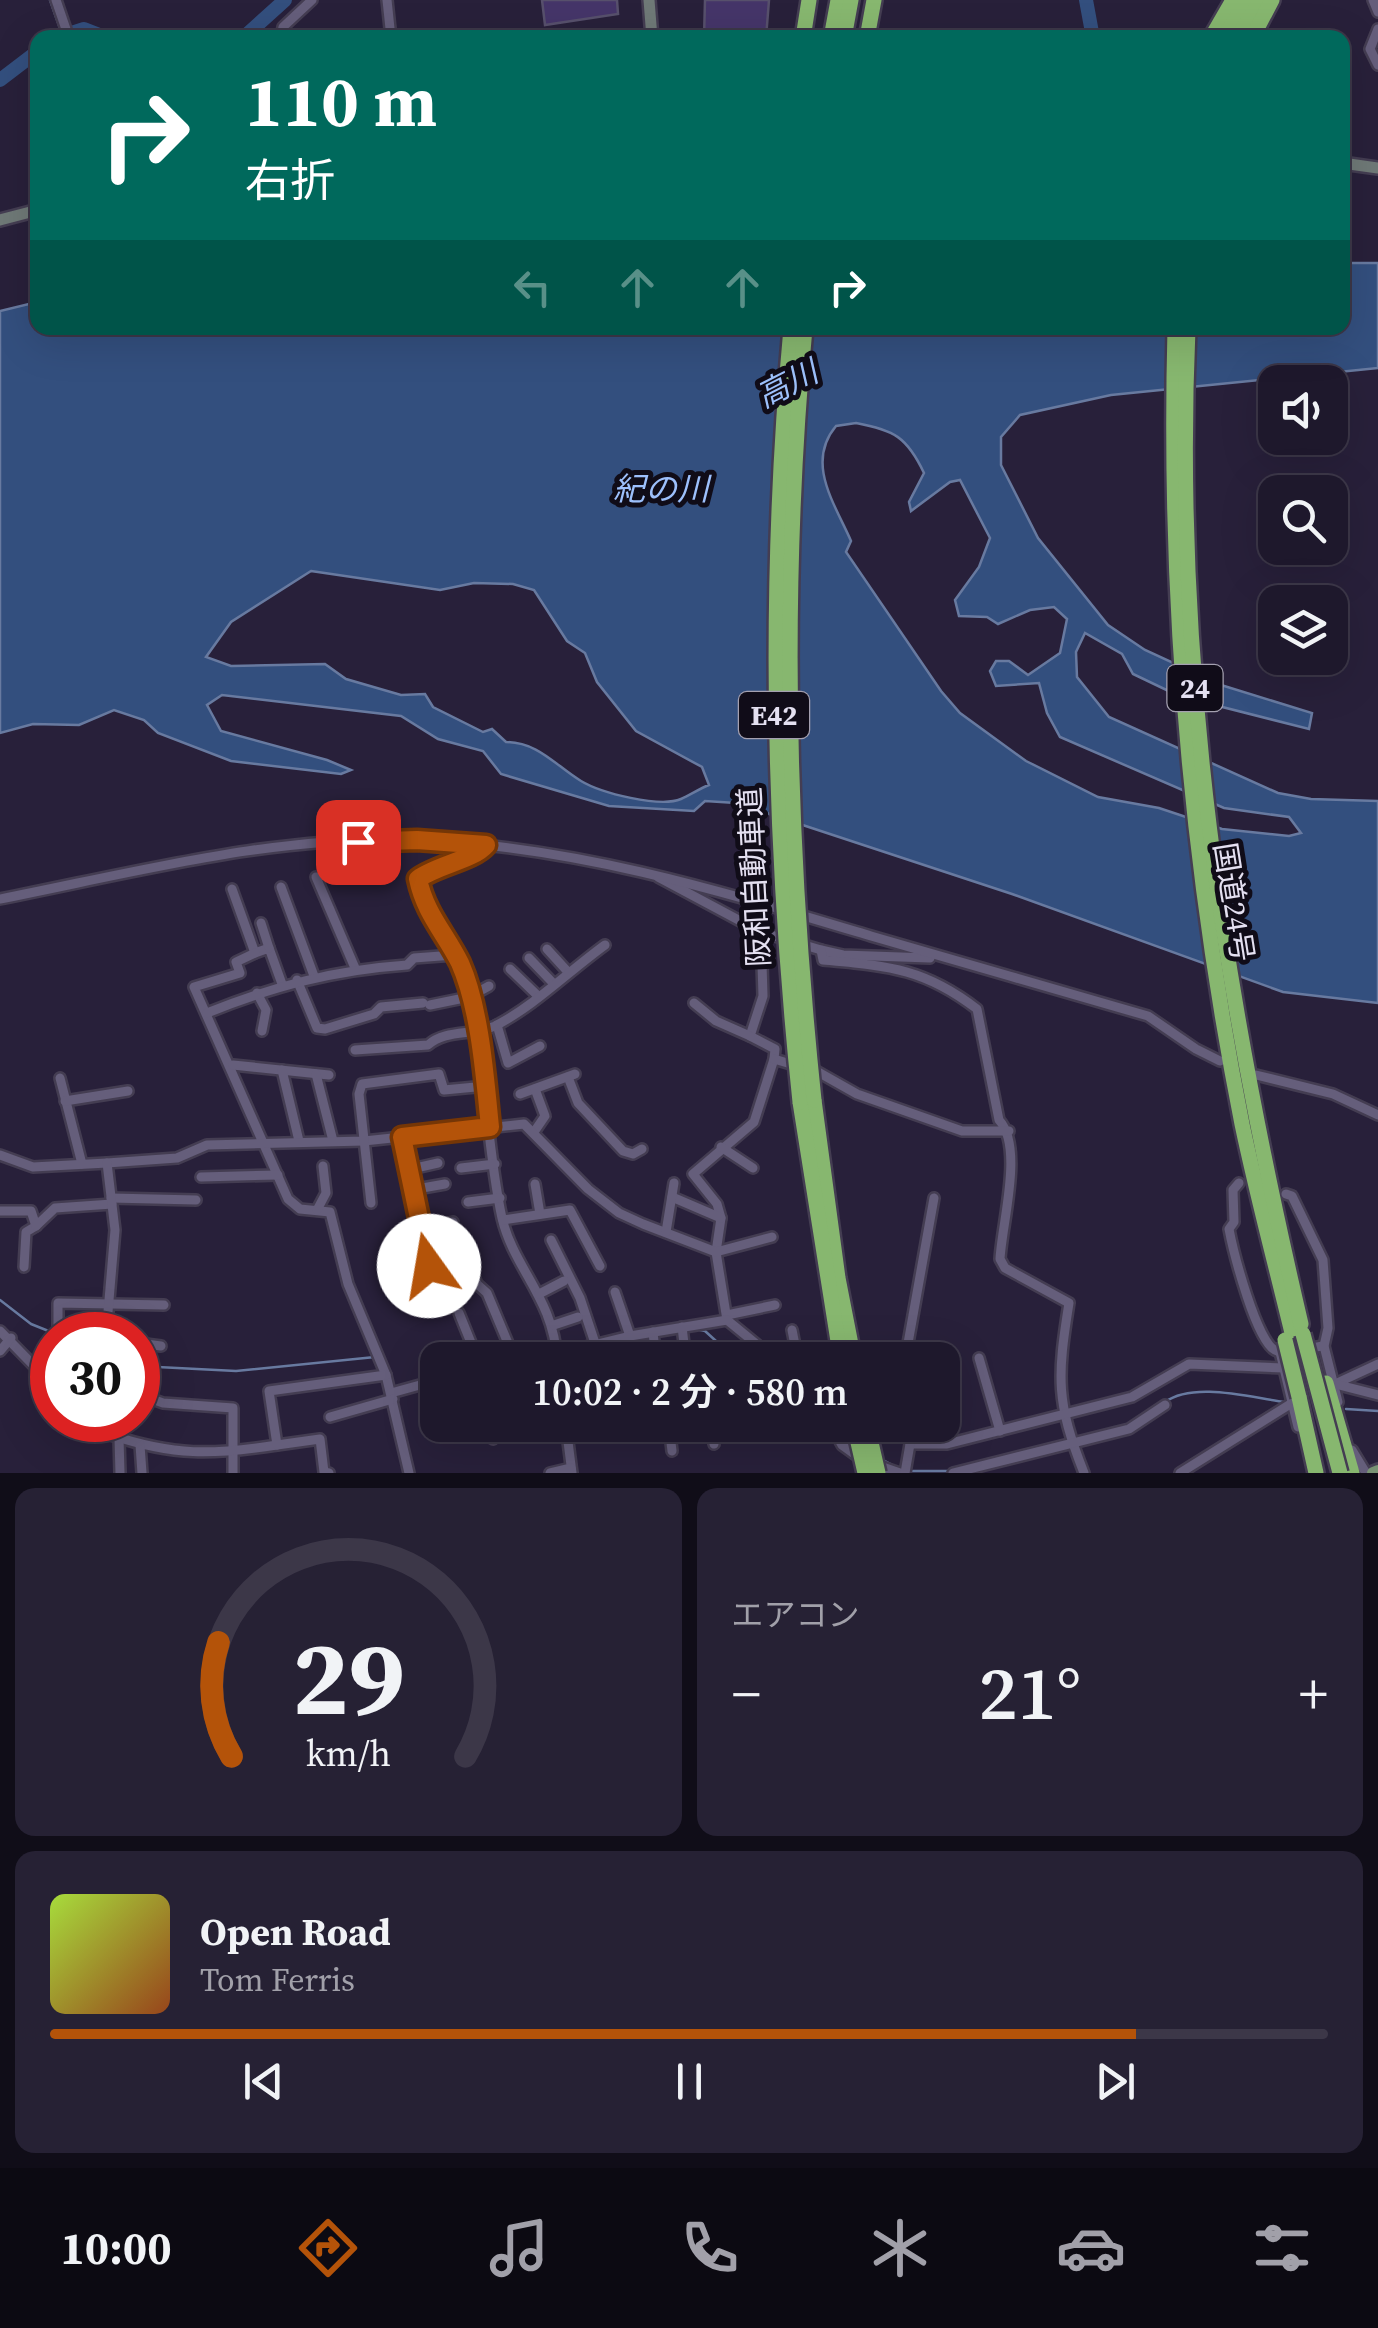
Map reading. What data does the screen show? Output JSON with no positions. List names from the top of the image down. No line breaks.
{"streets":{"highway":["24","E42","阪和自動車道","国道24号"]},"water":["高川","紀の川"],"page":{"turn":["110 m","右折"],"limit":"30","trip":"10:02 · 2 分 · 580 m","tile":"エアコン","heat":["−","21°","+"],"song":["Open Road","Tom Ferris"],"tabs":"10:00","gauge":["29","km/h"]}}
